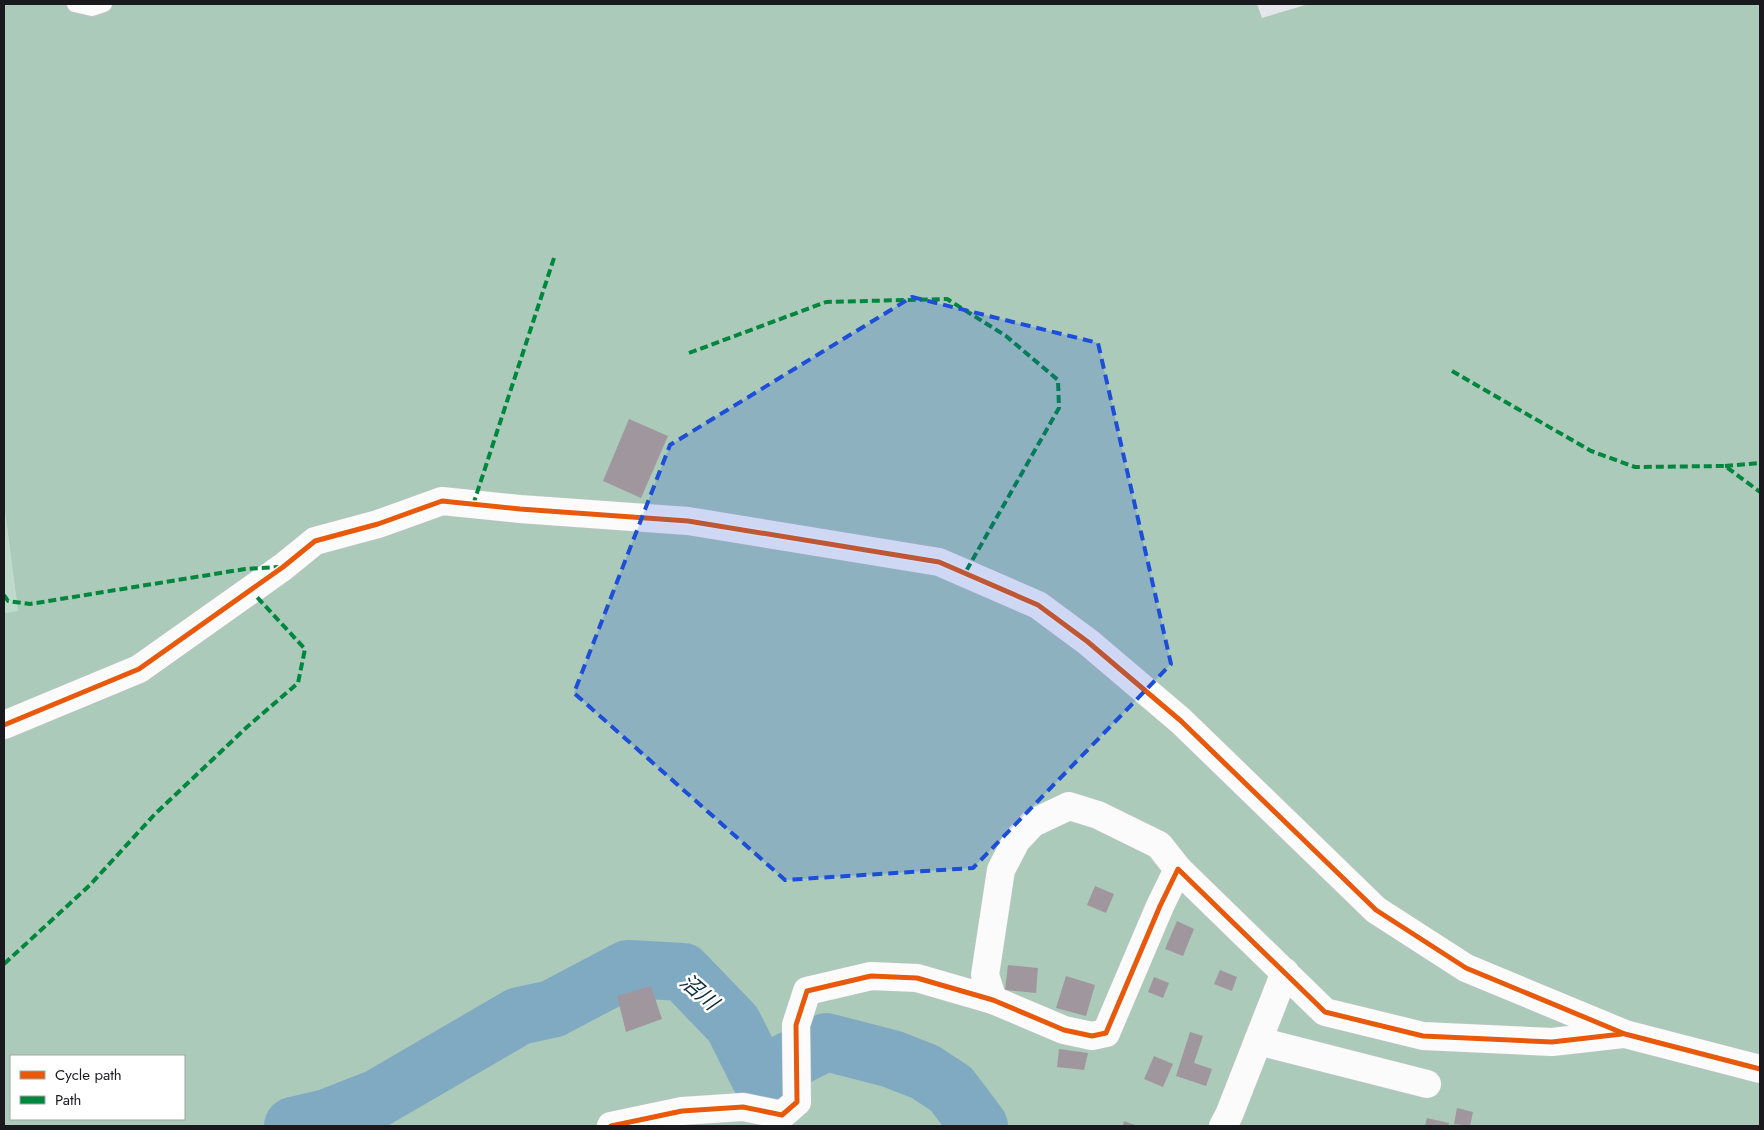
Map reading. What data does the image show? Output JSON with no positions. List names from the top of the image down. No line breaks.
{"water":["沼川"],"legend":["Cycle path","Path"]}
